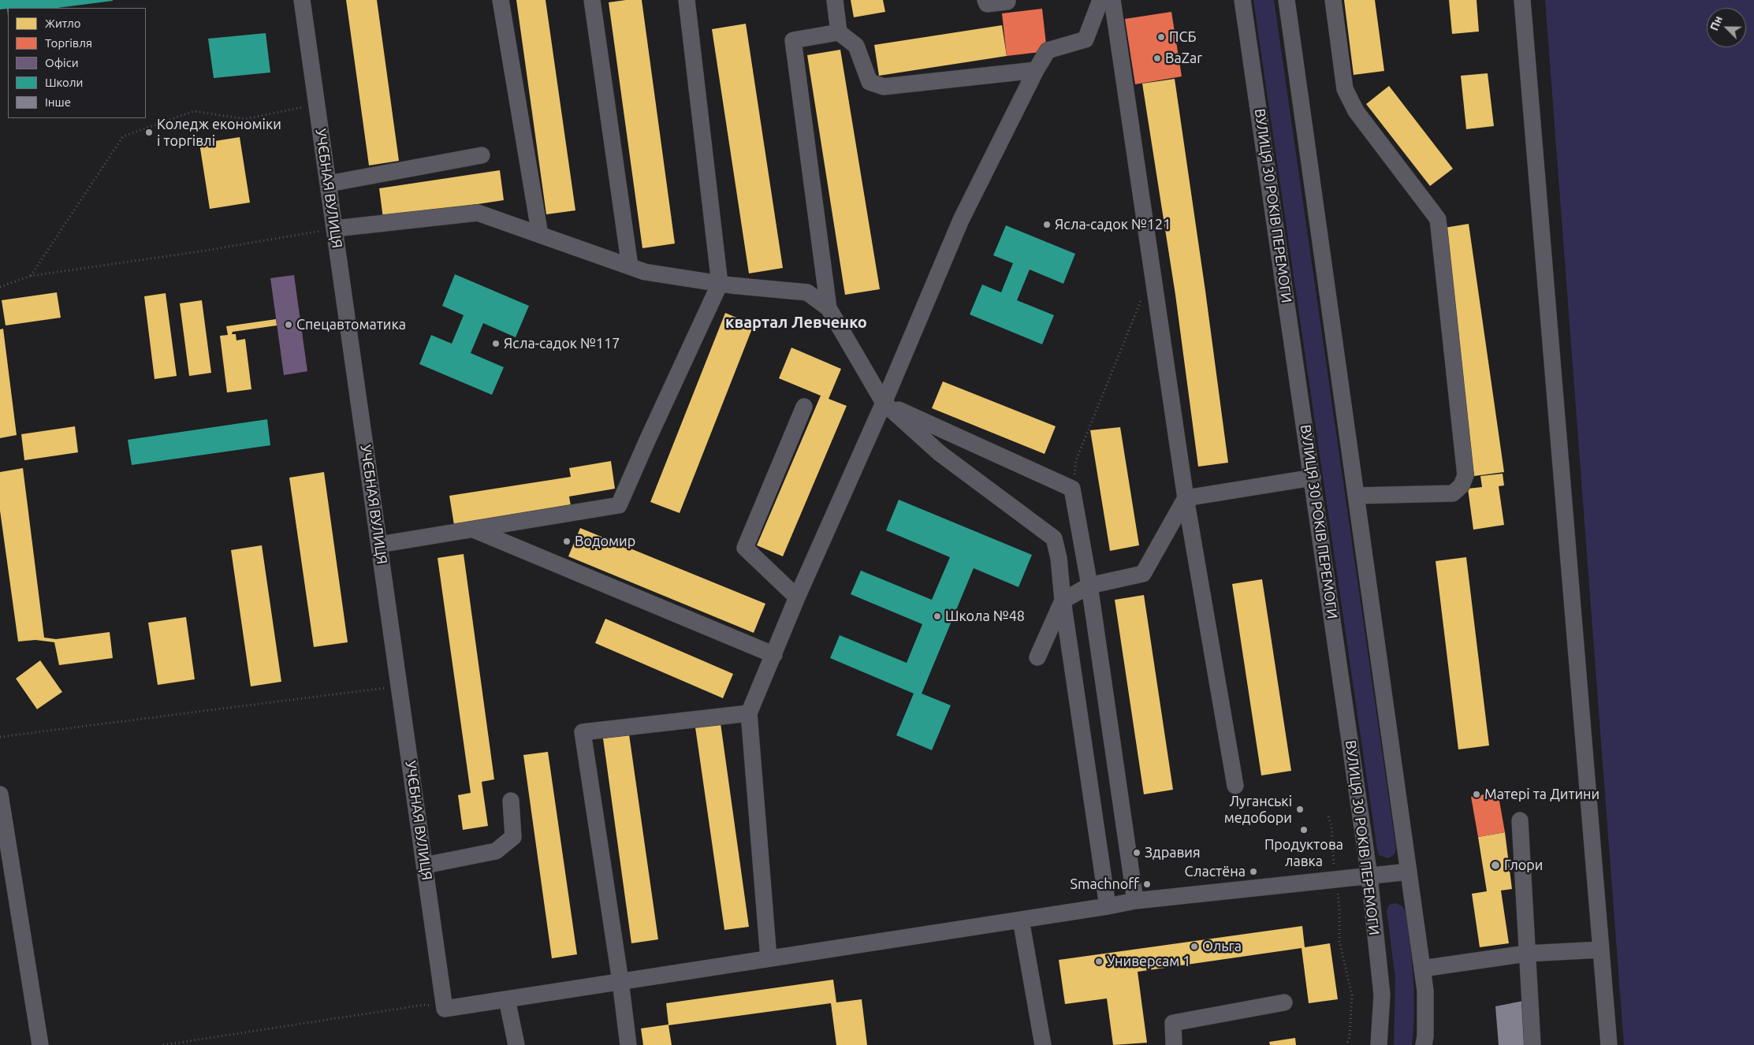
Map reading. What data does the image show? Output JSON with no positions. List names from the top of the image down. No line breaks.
{"streets":{"street":["УЧЄБНАЯ ВУЛИЦЯ","ВУЛИЦЯ 30 РОКІВ ПЕРЕМОГИ"]},"districts":["квартал Левченко"],"places":["ПСБ","BaZar","Коледж економіки і торгівлі","Ясла-садок №121","Спецавтоматика","Ясла-садок №117","Водомир","Школа №48","Матері та Дитини","Луганські медобори","Продуктова лавка","Здравия","Глори","Сластёна","Smachnoff","Ольга","Универсам 1"],"legend":["Житло","Торгівля","Офіси","Школи","Інше"],"north":"top left"}
